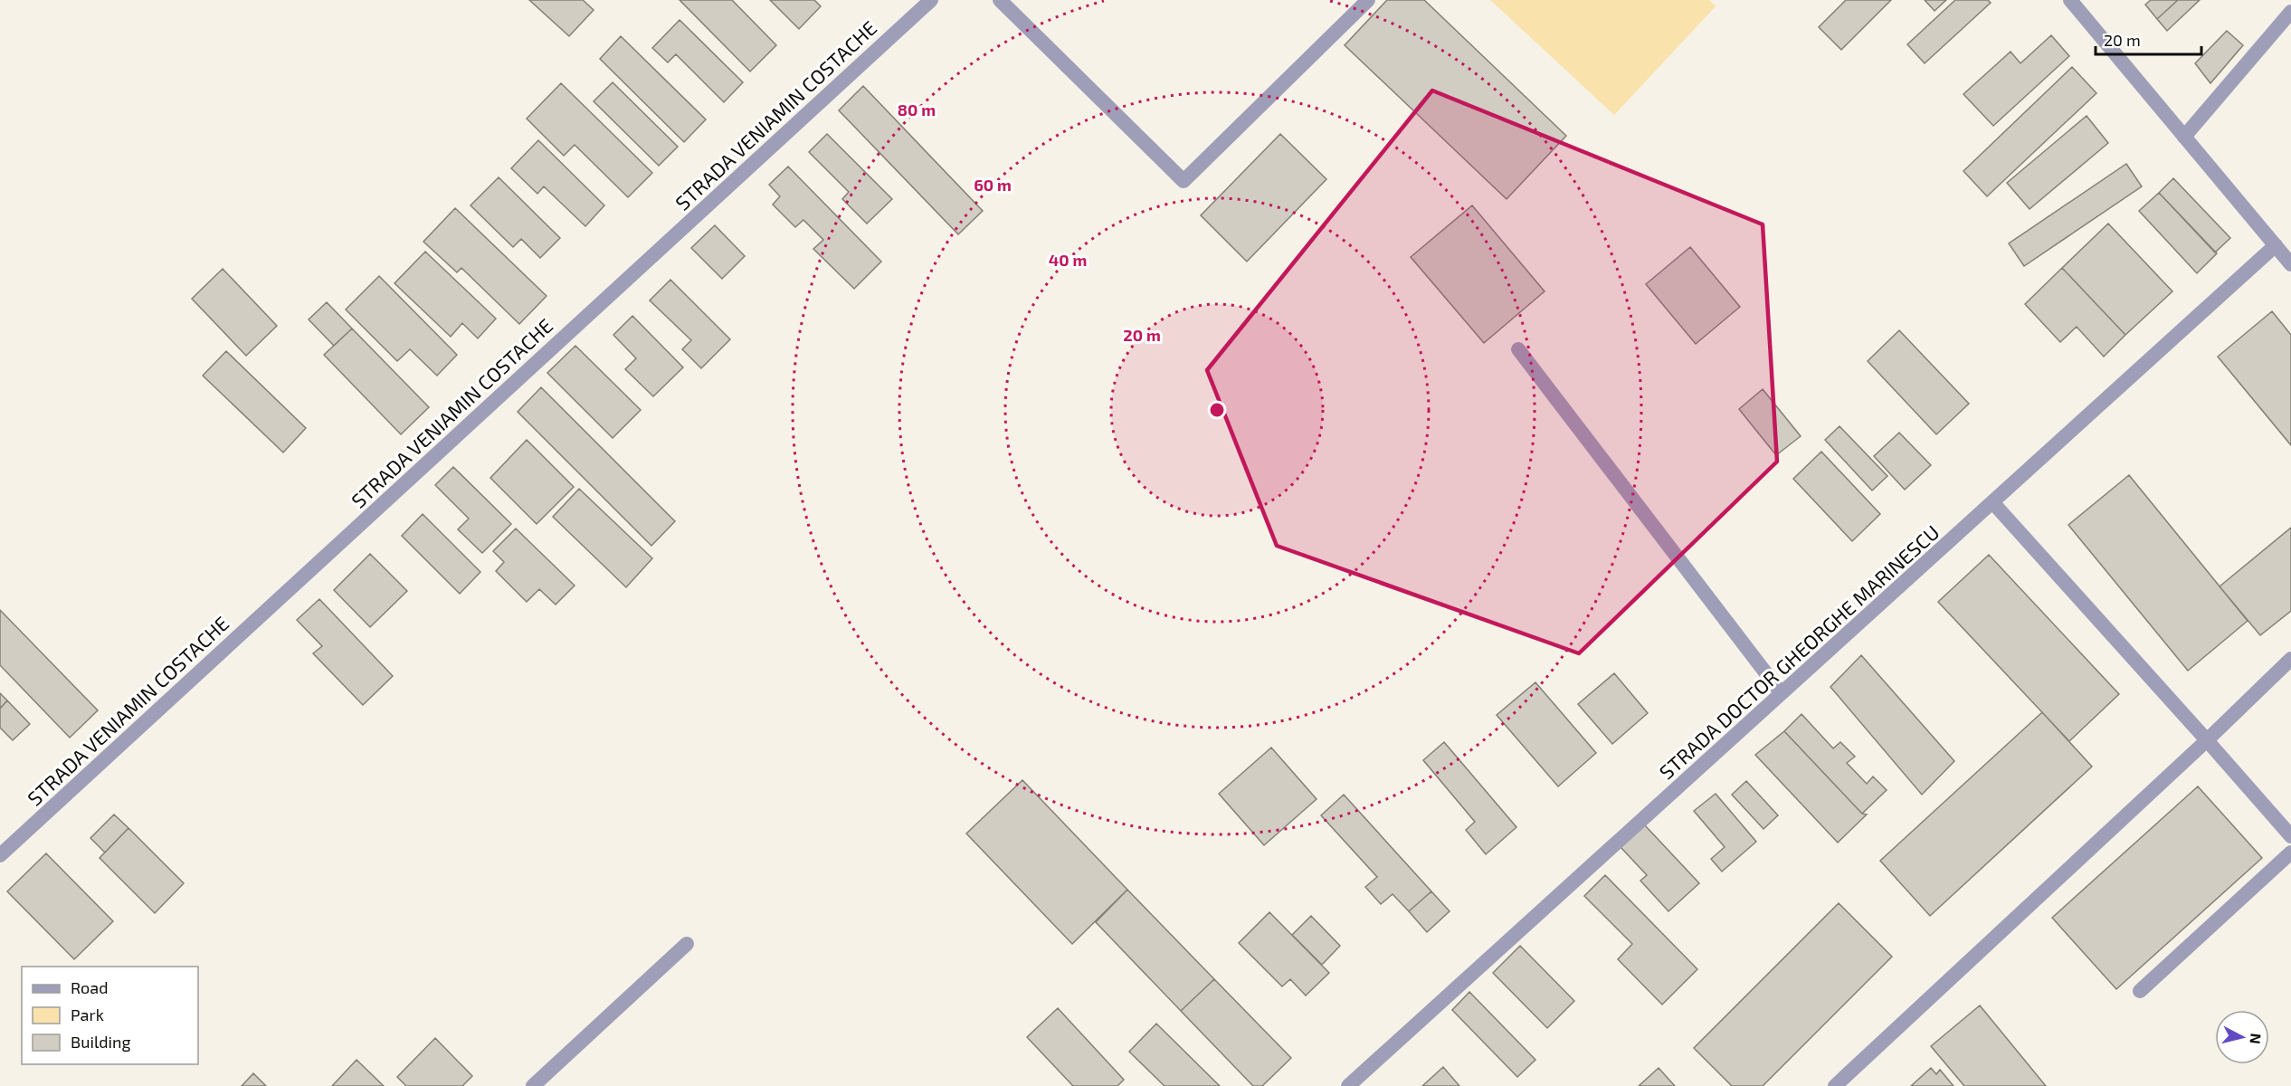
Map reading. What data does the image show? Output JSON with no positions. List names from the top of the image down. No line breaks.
{"streets":{"street":["STRADA VENIAMIN COSTACHE","STRADA DOCTOR GHEORGHE MARINESCU"]},"legend":["Road","Park","Building"],"scale_bar":"20 m","north":"right","rings":["80 m","60 m","40 m","20 m"]}
